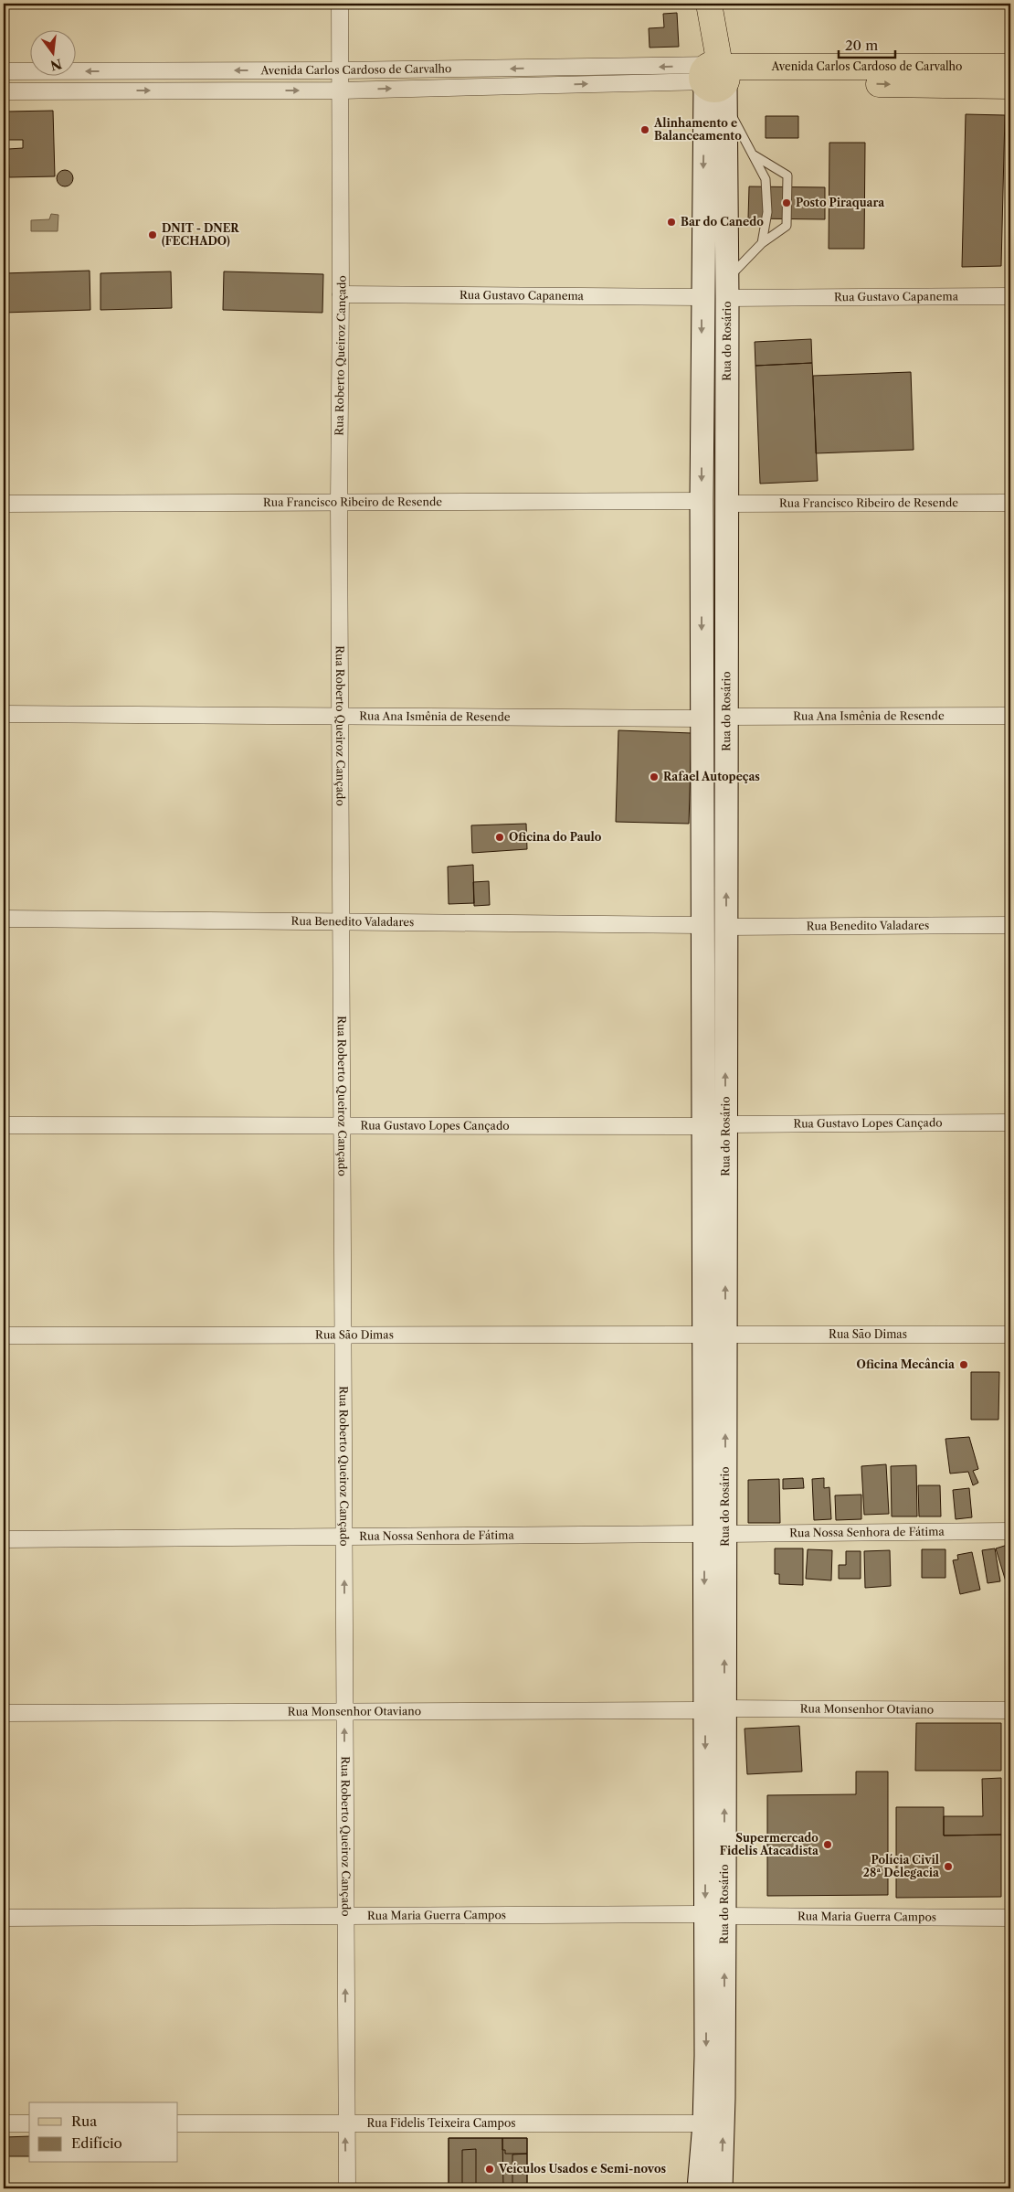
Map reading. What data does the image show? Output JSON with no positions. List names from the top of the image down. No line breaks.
{"streets":{"main road":["Avenida Carlos Cardoso de Carvalho","Rua do Rosário"],"street":["Rua Gustavo Capanema","Rua Roberto Queiroz Cançado","Rua Francisco Ribeiro de Resende","Rua Ana Ismênia de Resende","Rua Benedito Valadares","Rua Gustavo Lopes Cançado","Rua São Dimas","Rua Nossa Senhora de Fátima","Rua Monsenhor Otaviano","Rua Maria Guerra Campos","Rua Fidelis Teixeira Campos"]},"crossings":[["Avenida Carlos Cardoso de Carvalho","Rua do Rosário"],["Avenida Carlos Cardoso de Carvalho","Rua Roberto Queiroz Cançado"],["Rua Gustavo Capanema","Rua do Rosário"],["Rua Gustavo Capanema","Rua Roberto Queiroz Cançado"],["Rua do Rosário","Rua Francisco Ribeiro de Resende"],["Rua do Rosário","Rua Ana Ismênia de Resende"],["Rua do Rosário","Rua Benedito Valadares"],["Rua do Rosário","Rua Gustavo Lopes Cançado"],["Rua do Rosário","Rua São Dimas"],["Rua do Rosário","Rua Nossa Senhora de Fátima"],["Rua do Rosário","Rua Monsenhor Otaviano"],["Rua do Rosário","Rua Maria Guerra Campos"],["Rua do Rosário","Rua Fidelis Teixeira Campos"],["Rua Roberto Queiroz Cançado","Rua Francisco Ribeiro de Resende"],["Rua Roberto Queiroz Cançado","Rua Ana Ismênia de Resende"],["Rua Roberto Queiroz Cançado","Rua Benedito Valadares"],["Rua Roberto Queiroz Cançado","Rua Gustavo Lopes Cançado"],["Rua Roberto Queiroz Cançado","Rua São Dimas"],["Rua Roberto Queiroz Cançado","Rua Nossa Senhora de Fátima"],["Rua Roberto Queiroz Cançado","Rua Monsenhor Otaviano"],["Rua Roberto Queiroz Cançado","Rua Maria Guerra Campos"],["Rua Roberto Queiroz Cançado","Rua Fidelis Teixeira Campos"]],"places":["Alinhamento e Balanceamento","Posto Piraquara","Bar do Canedo","DNIT - DNER (FECHADO)","Rafael Autopeças","Oficina do Paulo","Oficina Mecância","Supermercado Fidelis Atacadista","Polícia Civil 28ª Delegacia","Veículos Usados e Semi-novos"],"legend":["Rua","Edifício"],"scale_bar":"20 m","north":"bottom"}
